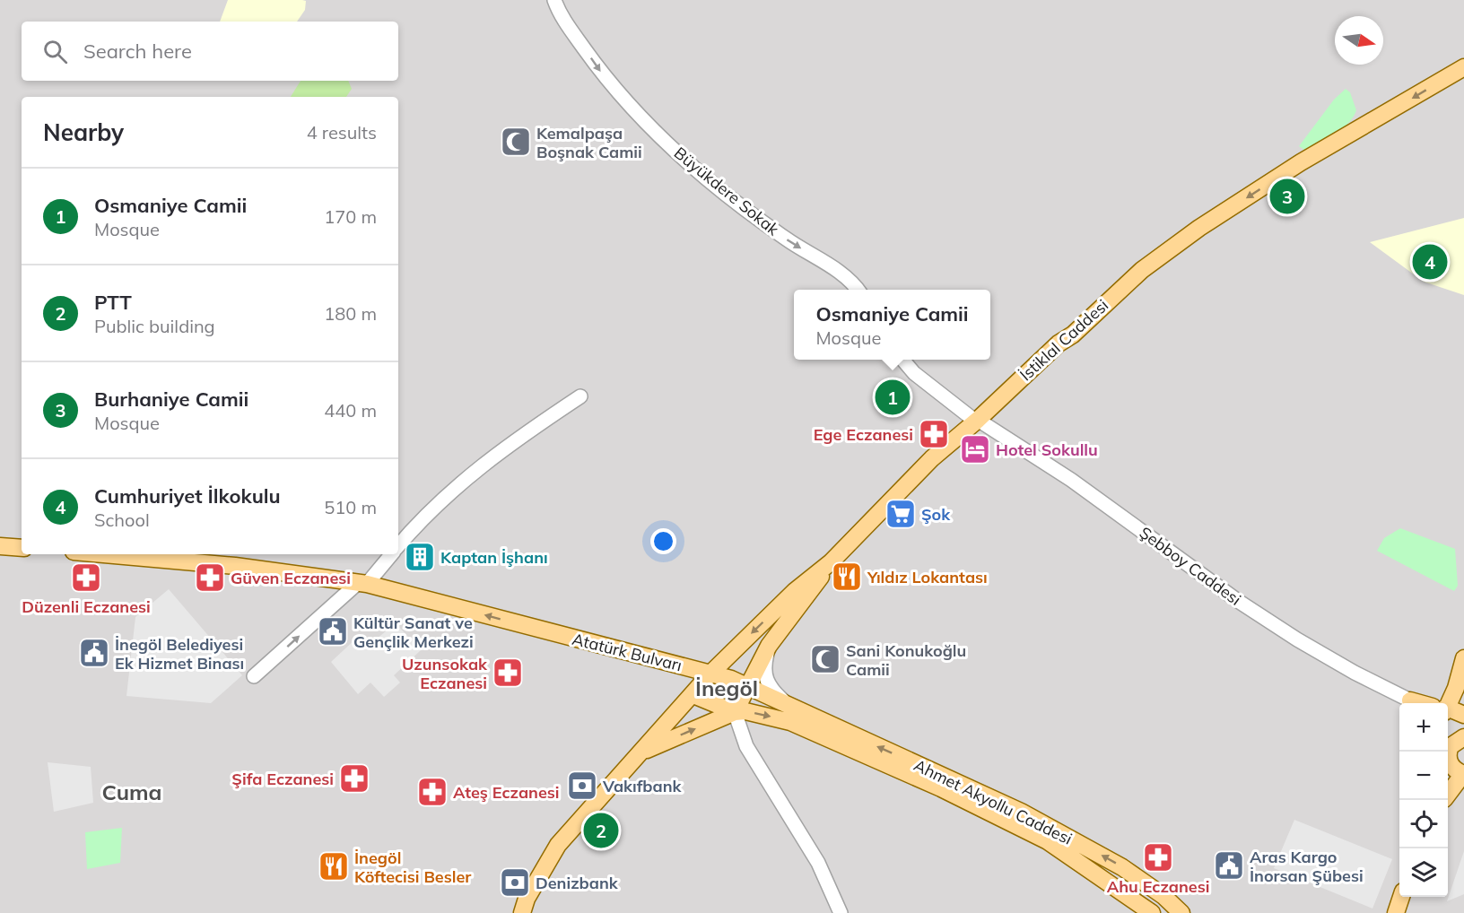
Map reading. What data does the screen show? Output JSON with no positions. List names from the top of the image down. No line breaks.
{"streets":{"main road":["İstiklal Caddesi","Atatürk Bulvarı","Ahmet Akyollu Caddesi"],"street":["Büyükdere Sokak","Şebboy Caddesi"]},"crossings":[["İstiklal Caddesi","Şebboy Caddesi"],["İstiklal Caddesi","Atatürk Bulvarı"],["Atatürk Bulvarı","Ahmet Akyollu Caddesi"]],"one_way":["Büyükdere Sokak","İstiklal Caddesi","Atatürk Bulvarı"],"districts":["İnegöl","Cuma"],"places":{"mosque":["Kemalpaşa Boşnak Camii","Sani Konukoğlu Camii"],"pharmacy":["Ege Eczanesi","Düzenli Eczanesi","Güven Eczanesi","Uzunsokak Eczanesi","Şifa Eczanesi","Ateş Eczanesi","Ahu Eczanesi"],"hotel":["Hotel Sokullu"],"supermarket":["Şok"],"building":["Kaptan İşhanı"],"restaurant":["Yıldız Lokantası","İnegöl Köftecisi Besler"],"public building":["Kültür Sanat ve Gençlik Merkezi","İnegöl Belediyesi Ek Hizmet Binası","Aras Kargo İnorsan Şübesi"],"bank":["Vakıfbank","Denizbank"]},"north":"right","page":{"search":"Search here","heading":["Nearby","4 results"],"list":[{"mark":"1","name":"Osmaniye Camii","note":"Mosque","value":"170 m"},{"mark":"2","name":"PTT","note":"Public building","value":"180 m"},{"mark":"3","name":"Burhaniye Camii","note":"Mosque","value":"440 m"},{"mark":"4","name":"Cumhuriyet İlkokulu","note":"School","value":"510 m"}],"pins":["3","4","1","2"],"popup":["Osmaniye Camii","Mosque"],"map_buttons":["+","−"]}}
